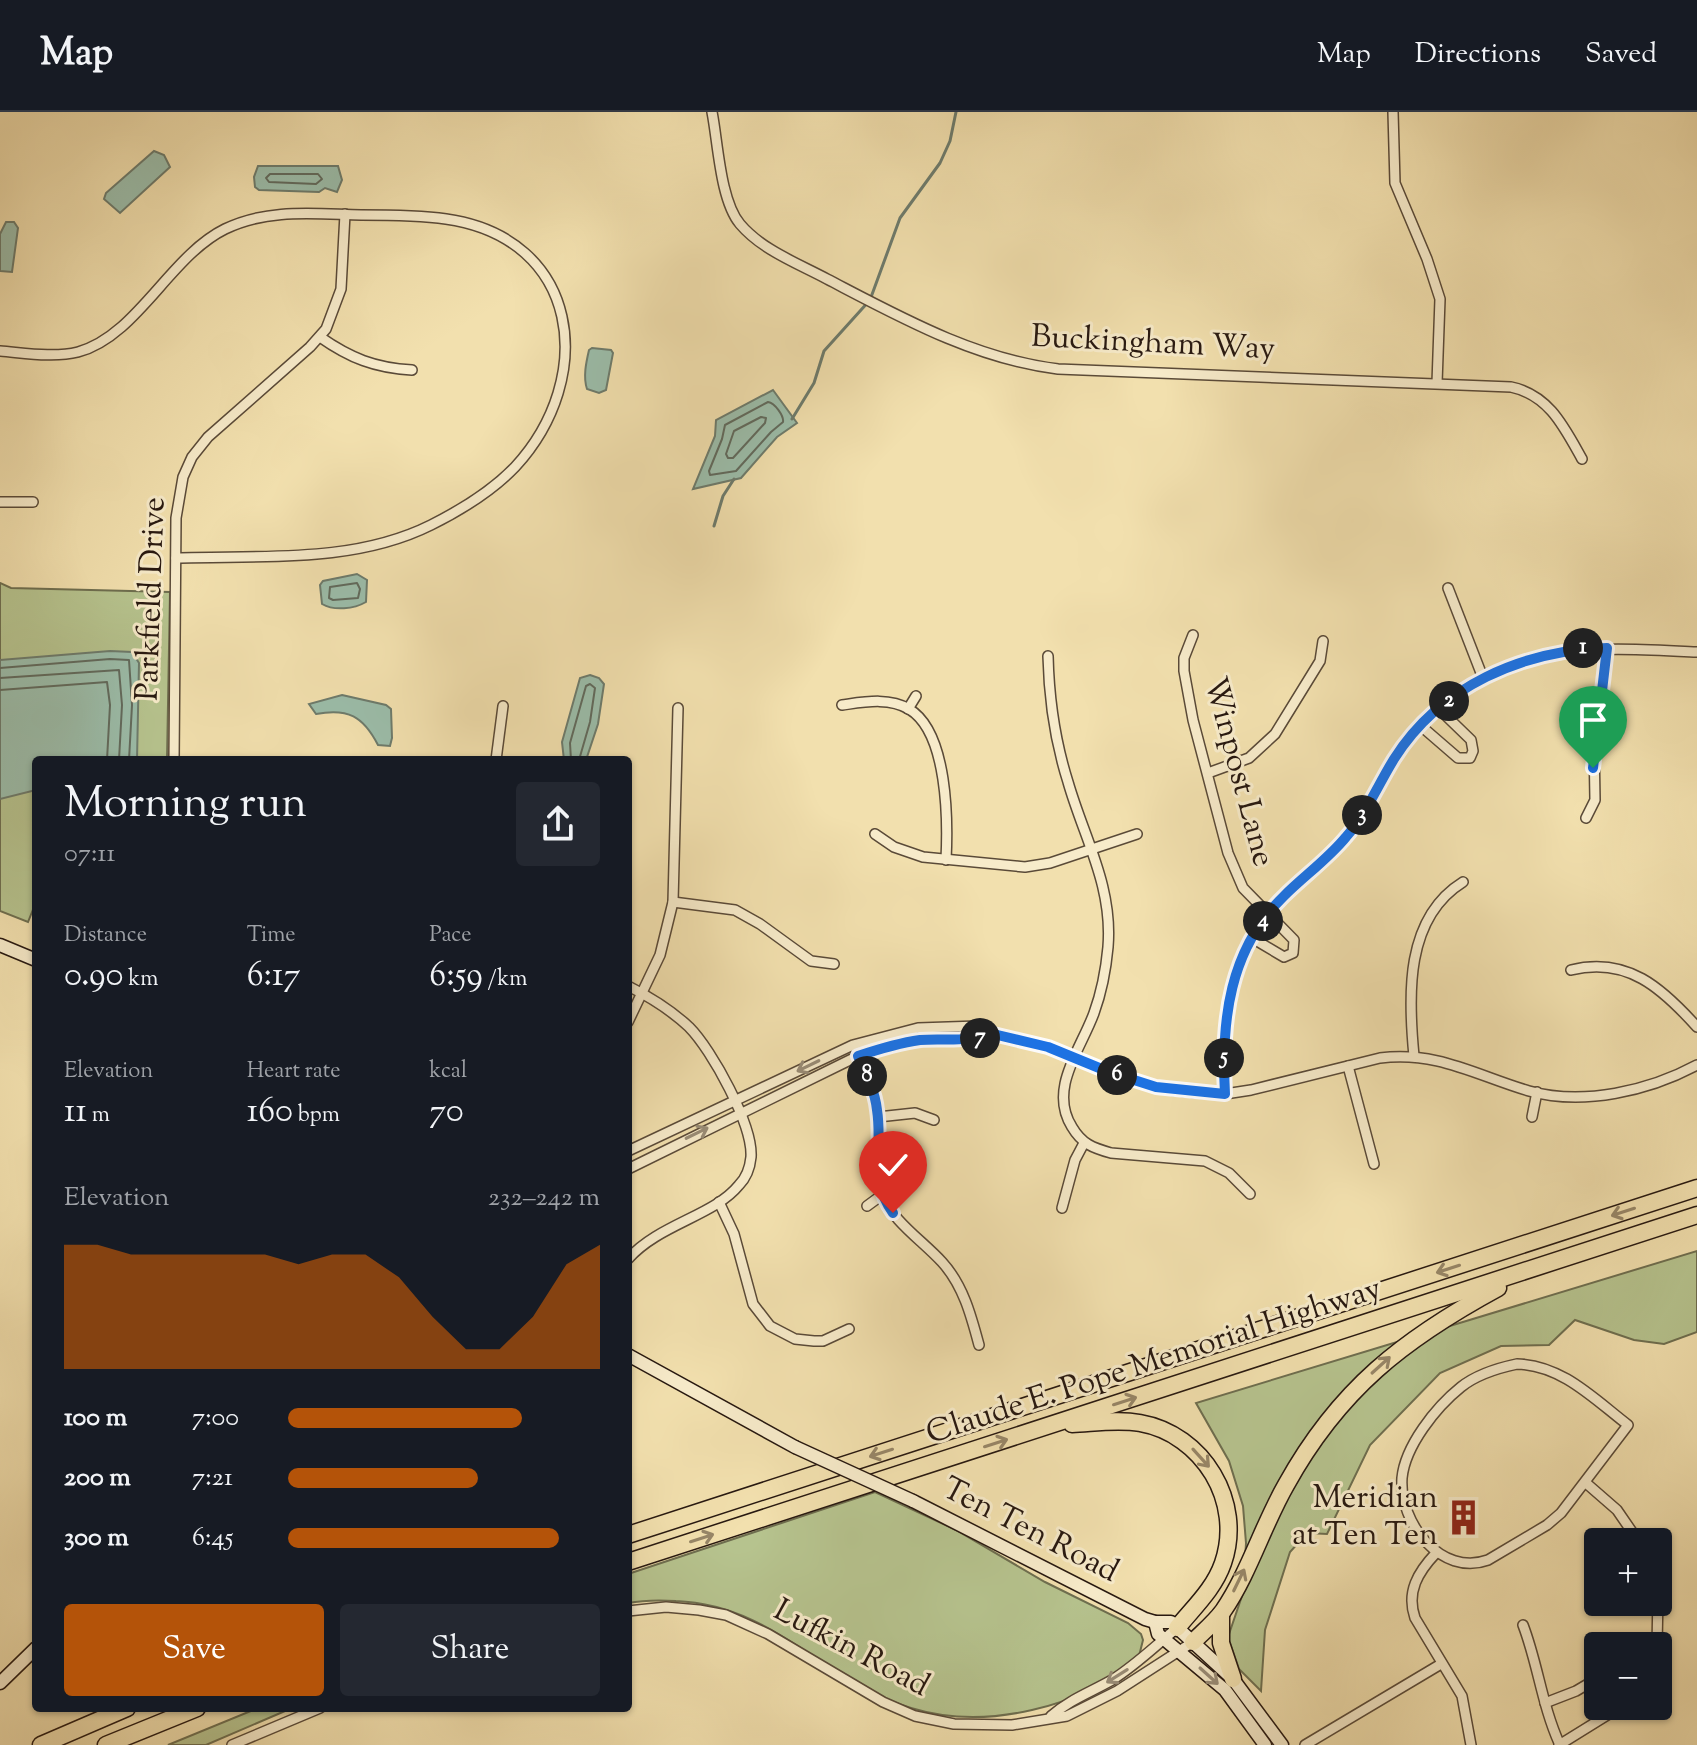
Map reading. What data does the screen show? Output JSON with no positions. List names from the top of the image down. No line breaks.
{"streets":{"highway":["Claude E. Pope Memorial Highway"],"main road":["Ten Ten Road"],"street":["Buckingham Way","Parkfield Drive","Winpost Lane","Lufkin Road"]},"crossings":[["Ten Ten Road","Lufkin Road"]],"places":{"building":["Meridian at Ten Ten"]},"page":{"header":"Map","nav":["Map","Directions","Saved"],"pins":["1","2","3","4","7","5","6","8"],"heading":["Morning run","07:11"],"stats":[["Distance","0.90 km"],["Time","6:17"],["Pace","6:59 /km"],["Elevation","11 m"],["Heart rate","160 bpm"],["kcal","70"]],"chart":["Elevation","232–242 m"],"list":[{"name":"100 m","note":"7:00"},{"name":"200 m","note":"7:21"},{"name":"300 m","note":"6:45"}],"map_buttons":["+","−"],"buttons":["Save","Share"]}}
